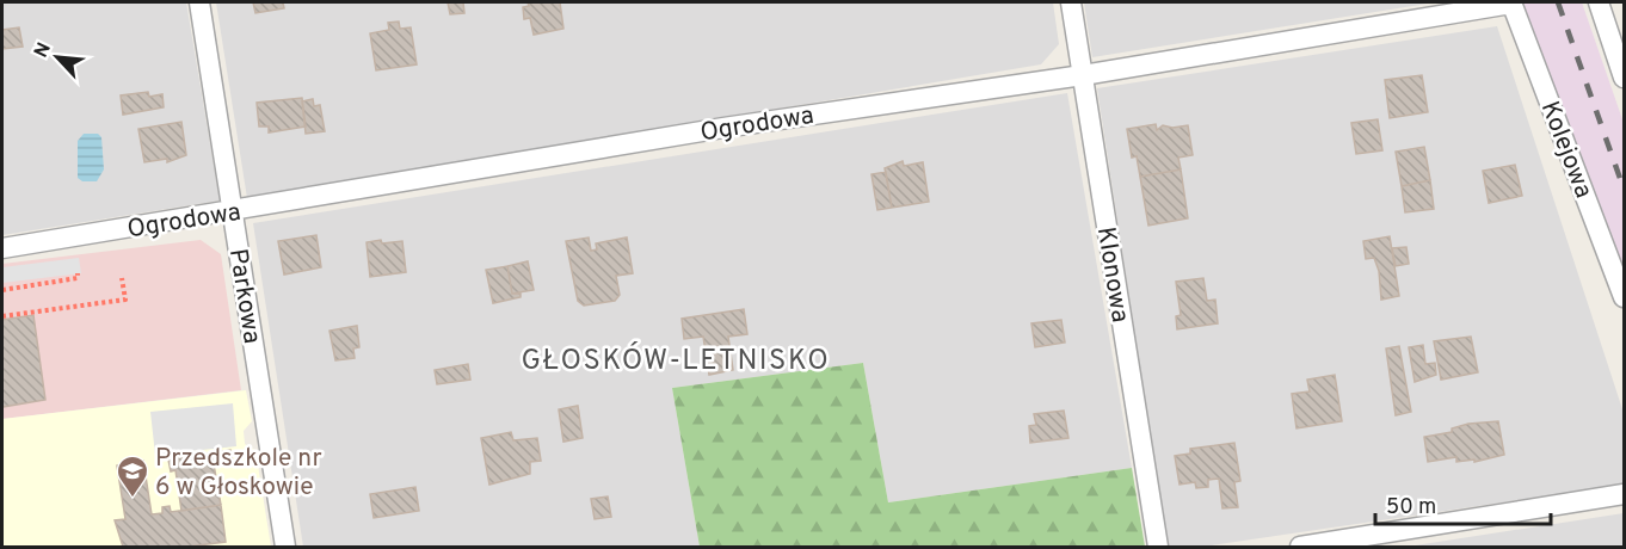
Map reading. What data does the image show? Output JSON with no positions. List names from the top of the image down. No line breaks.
{"streets":{"street":["Ogrodowa","Kolejowa","Klonowa","Parkowa"]},"crossings":[["Ogrodowa","Kolejowa"],["Ogrodowa","Klonowa"],["Ogrodowa","Parkowa"]],"districts":["GŁOSKÓW-LETNISKO"],"places":{"school or university":["Przedszkole nr 6 w Głoskowie"]},"scale_bar":"50 m","north":"top left"}
